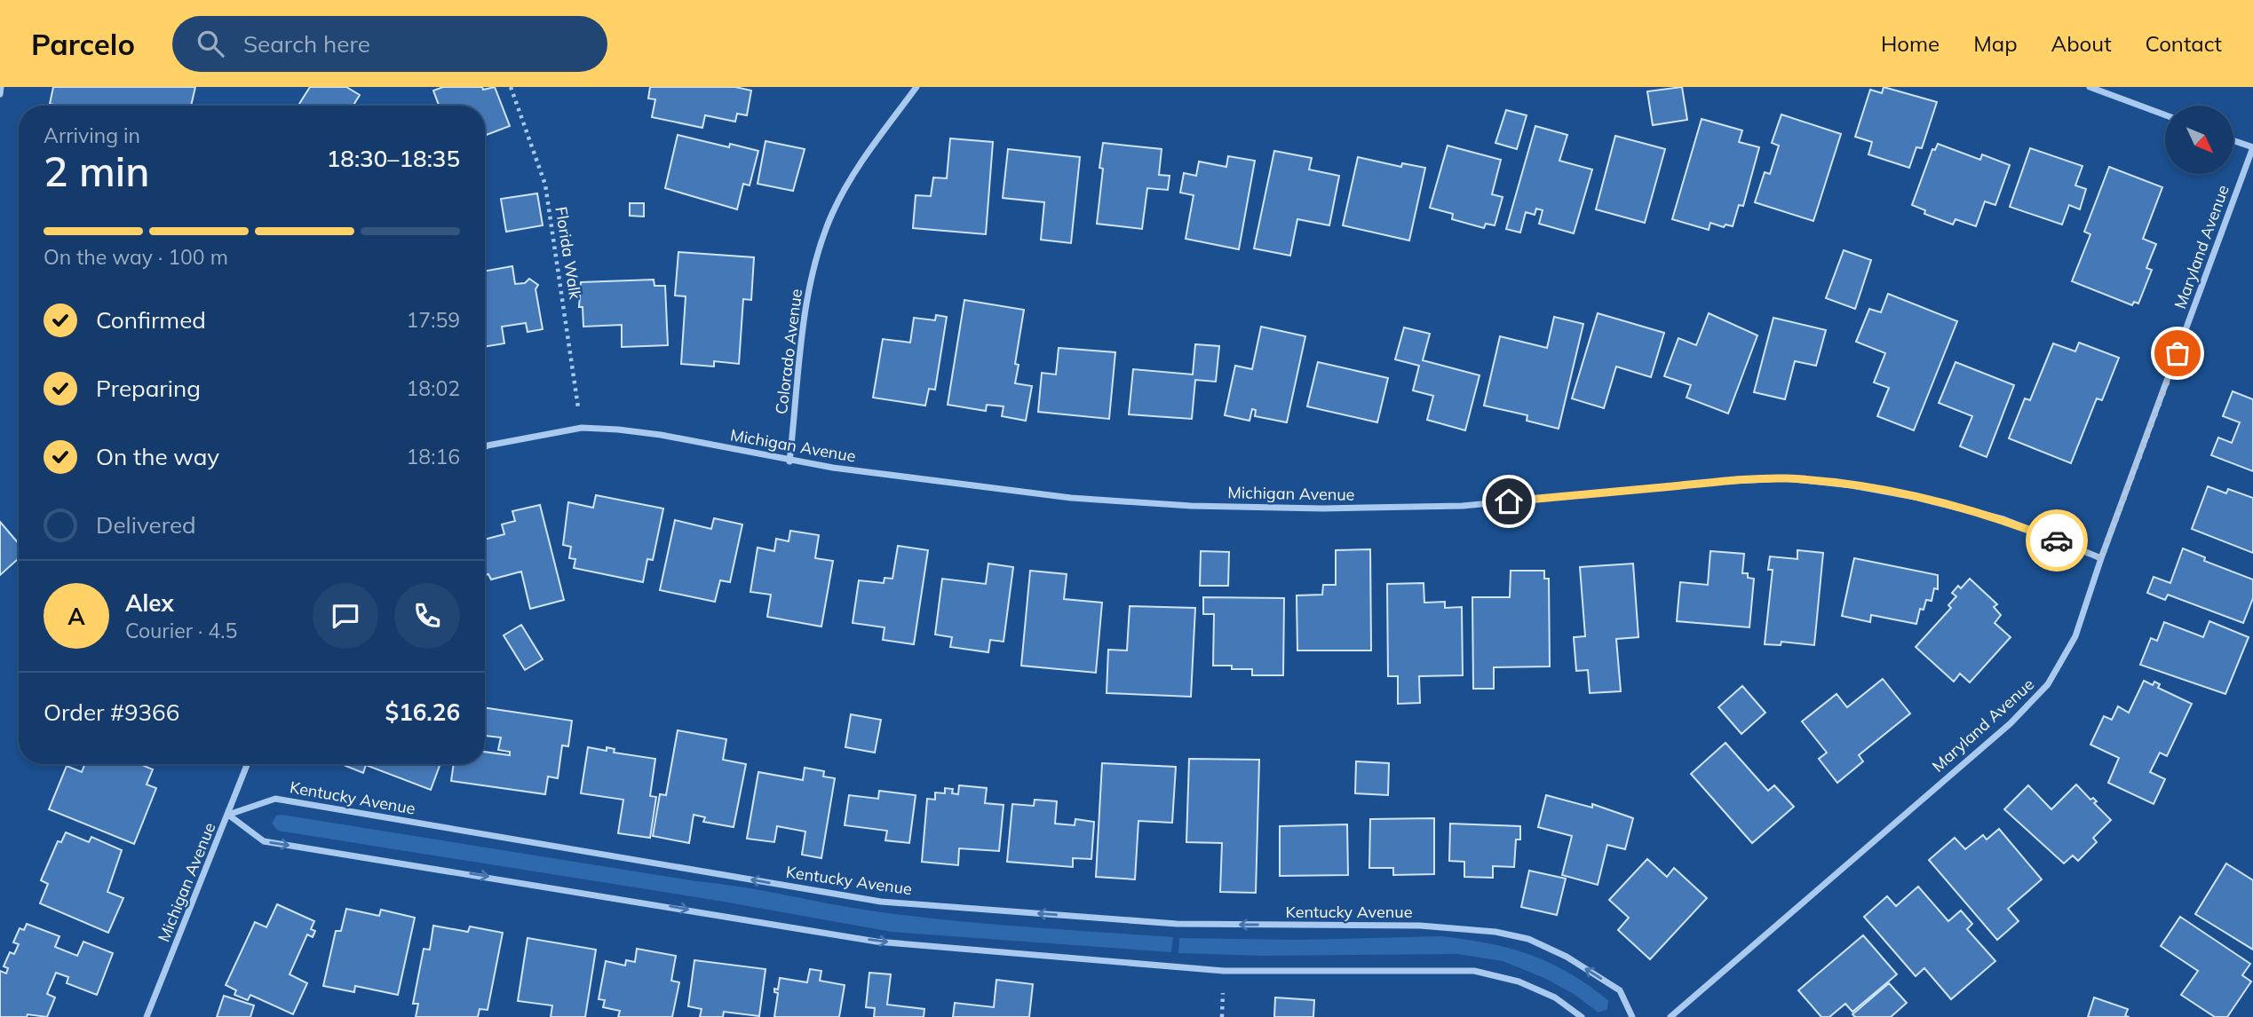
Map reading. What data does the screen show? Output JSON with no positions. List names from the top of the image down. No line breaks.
{"streets":{"street":["Maryland Avenue","Colorado Avenue","Michigan Avenue","Kentucky Avenue"],"path":["Florida Walk"]},"crossings":[["Maryland Avenue","Michigan Avenue"],["Florida Walk","Michigan Avenue"],["Colorado Avenue","Michigan Avenue"],["Michigan Avenue","Kentucky Avenue"]],"north":"bottom right","page":{"header":"Parcelo","search":"Search here","nav":["Home","Map","About","Contact"],"heading":["2 min","Arriving in","18:30–18:35"],"panel":["Alex","Courier · 4.5","Order #9366","$16.26"],"bar":"On the way · 100 m","list":[["Confirmed","17:59"],["Preparing","18:02"],["On the way","18:16"],"Delivered"],"round":"A"}}
